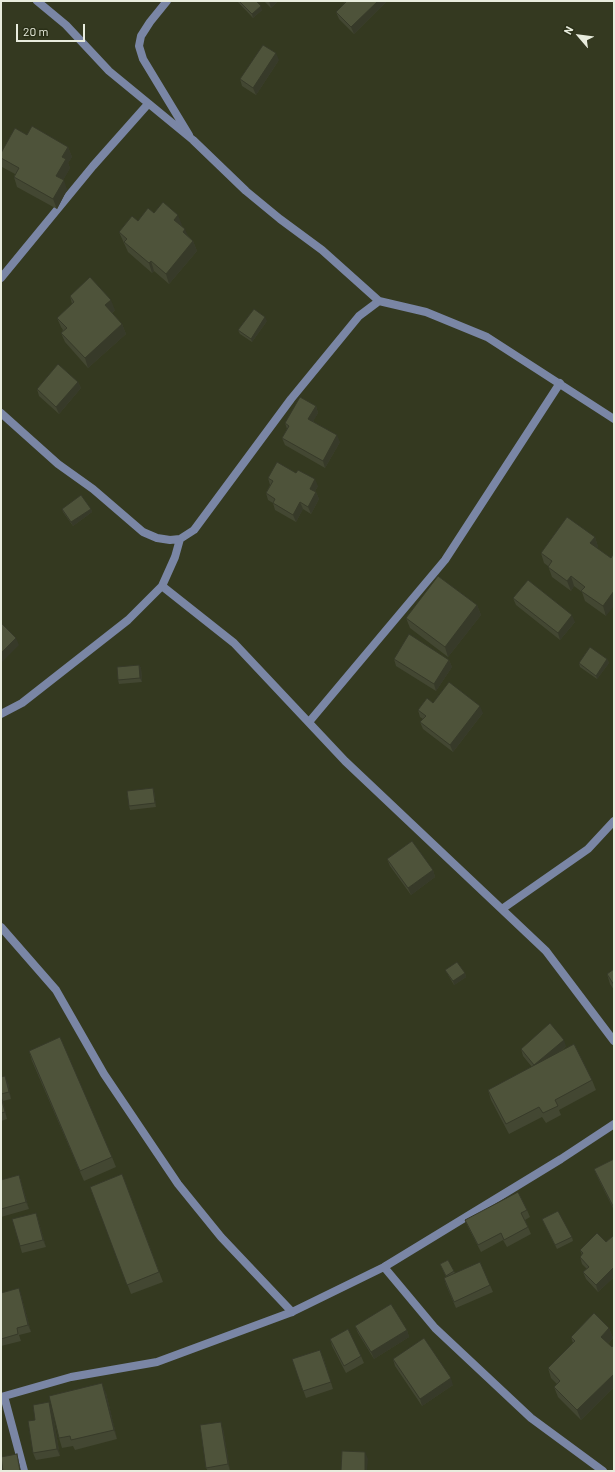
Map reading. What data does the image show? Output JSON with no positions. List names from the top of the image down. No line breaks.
{"scale_bar":"20 m","north":"top left"}
